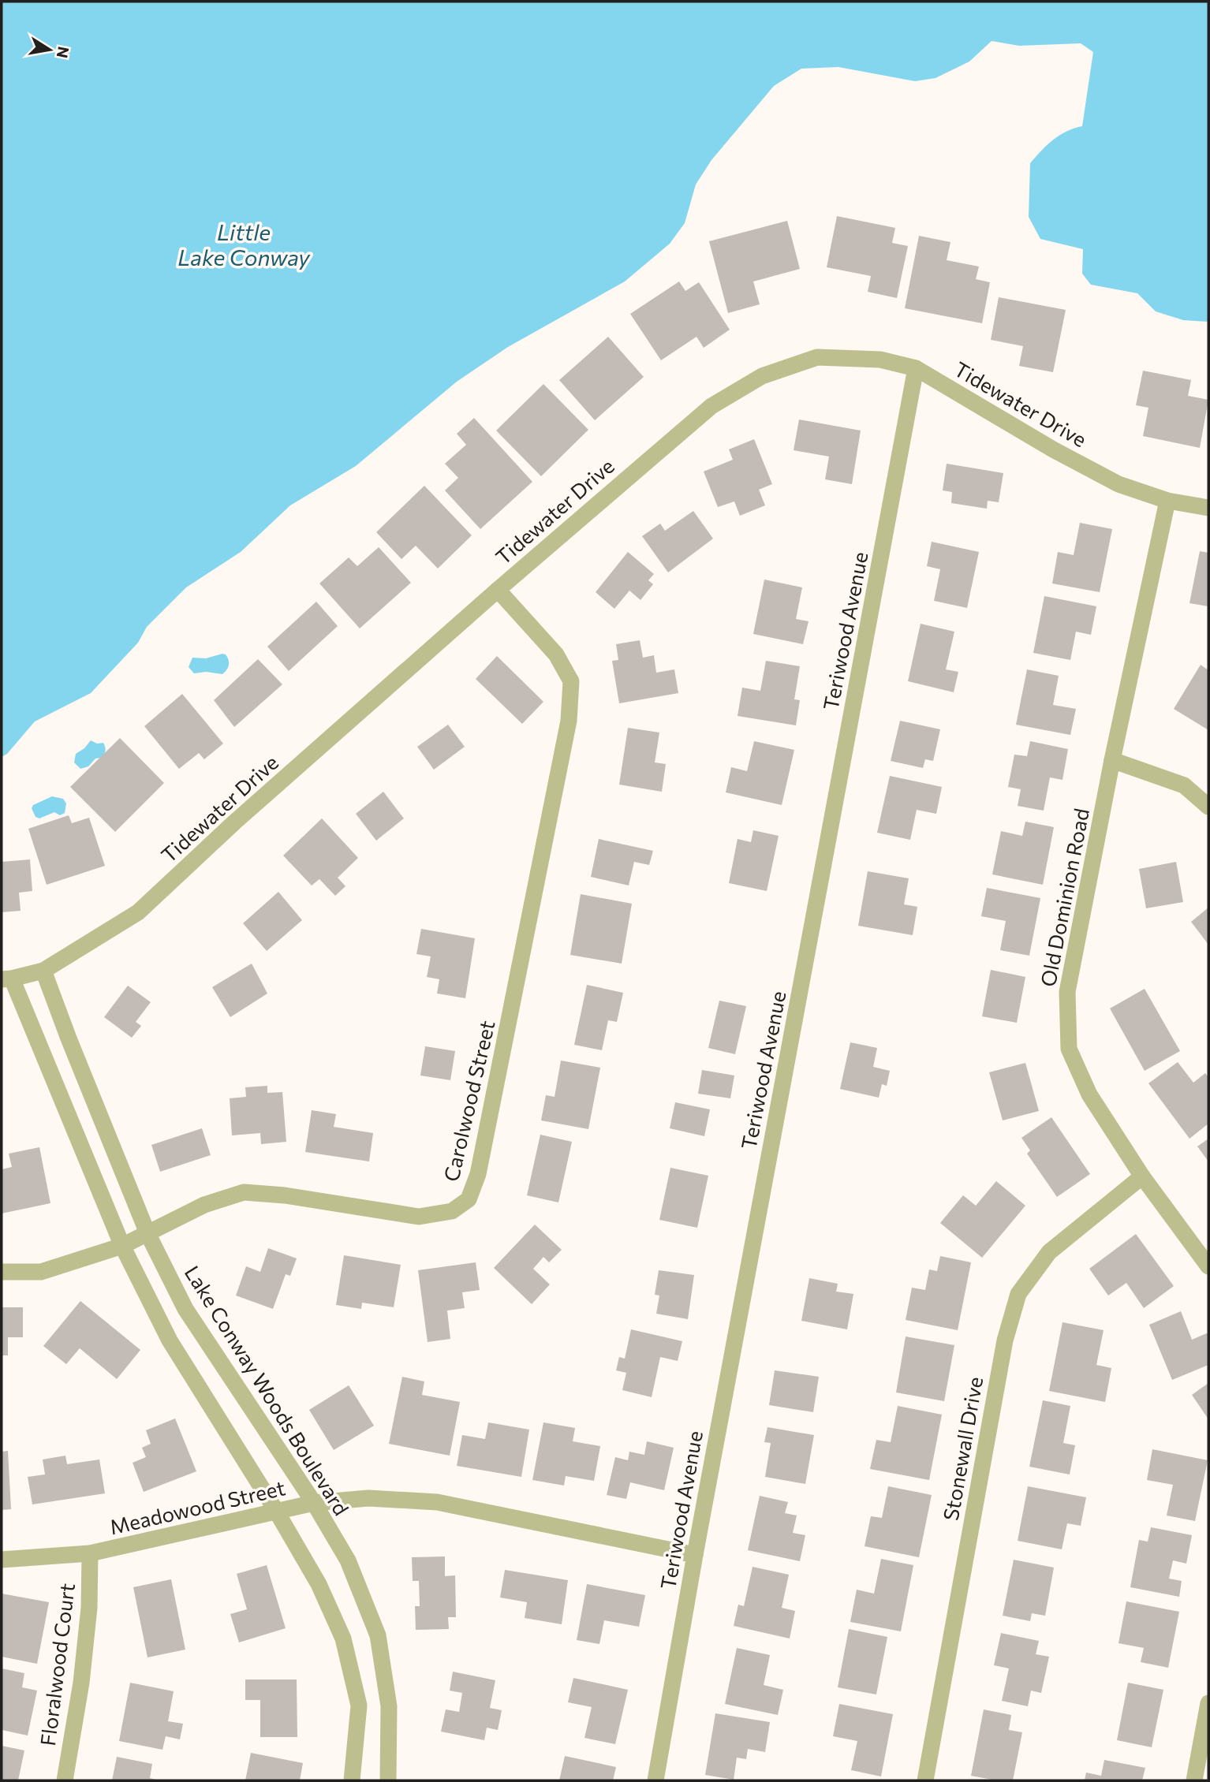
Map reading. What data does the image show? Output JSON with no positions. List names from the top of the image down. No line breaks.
{"streets":{"street":["Tidewater Drive","Teriwood Avenue","Old Dominion Road","Carolwood Street","Lake Conway Woods Boulevard","Stonewall Drive","Meadowood Street","Floralwood Court"]},"crossings":[["Tidewater Drive","Teriwood Avenue"],["Tidewater Drive","Old Dominion Road"],["Tidewater Drive","Carolwood Street"],["Tidewater Drive","Lake Conway Woods Boulevard"],["Teriwood Avenue","Meadowood Street"],["Old Dominion Road","Stonewall Drive"],["Carolwood Street","Lake Conway Woods Boulevard"],["Lake Conway Woods Boulevard","Meadowood Street"],["Meadowood Street","Floralwood Court"]],"water":["Little Lake Conway"],"north":"right"}
